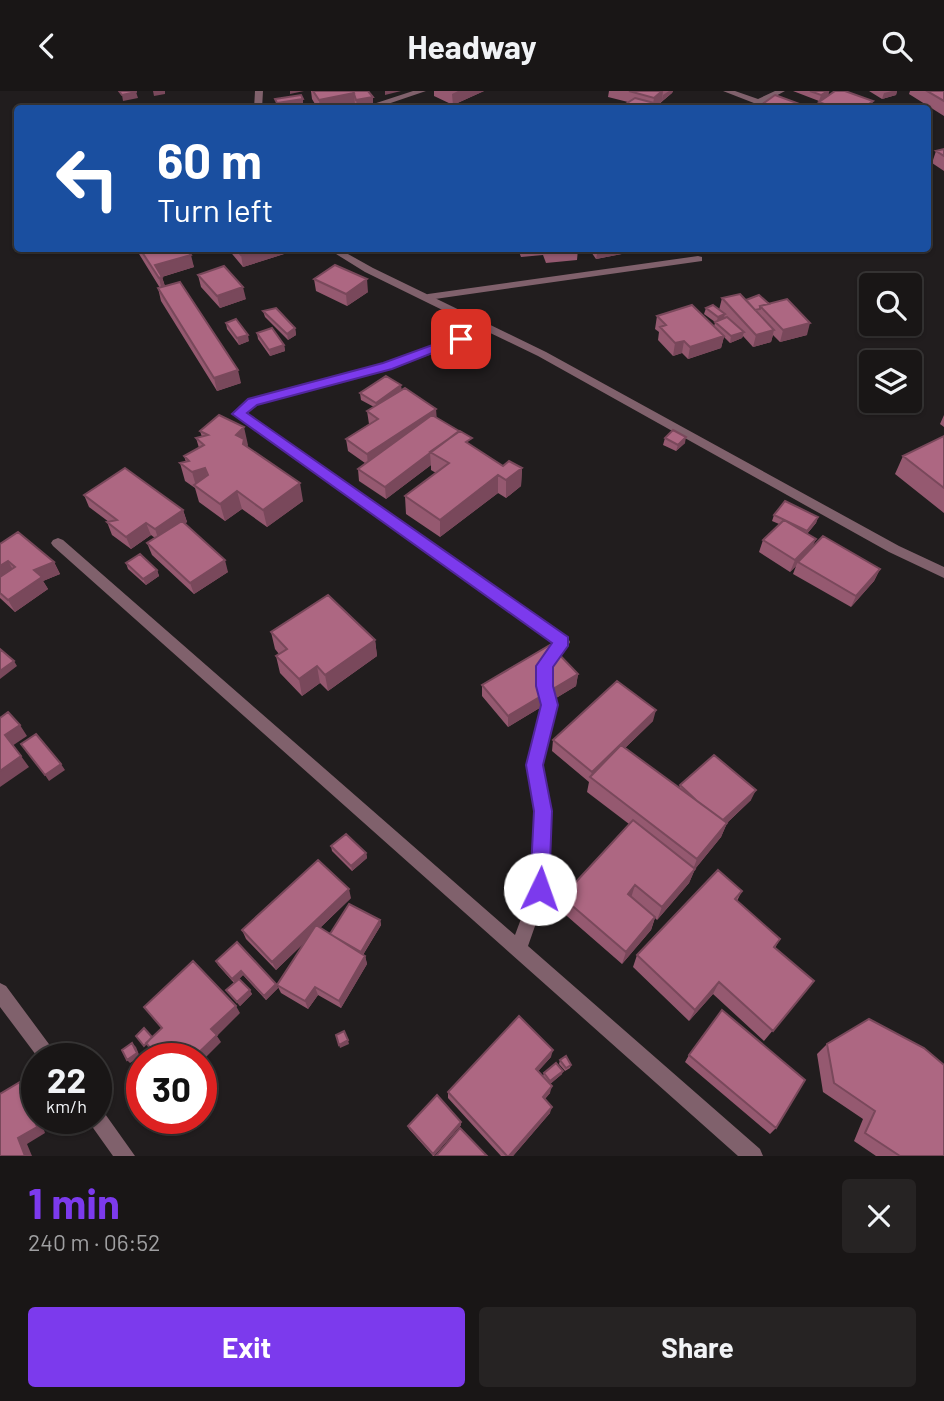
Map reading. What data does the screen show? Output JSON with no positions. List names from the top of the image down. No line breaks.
{"page":{"header":"Headway","turn":["60 m","Turn left"],"speed":"22 km/h","limit":"30","heading":["1 min","240 m · 06:52"],"buttons":["Exit","Share"]}}
